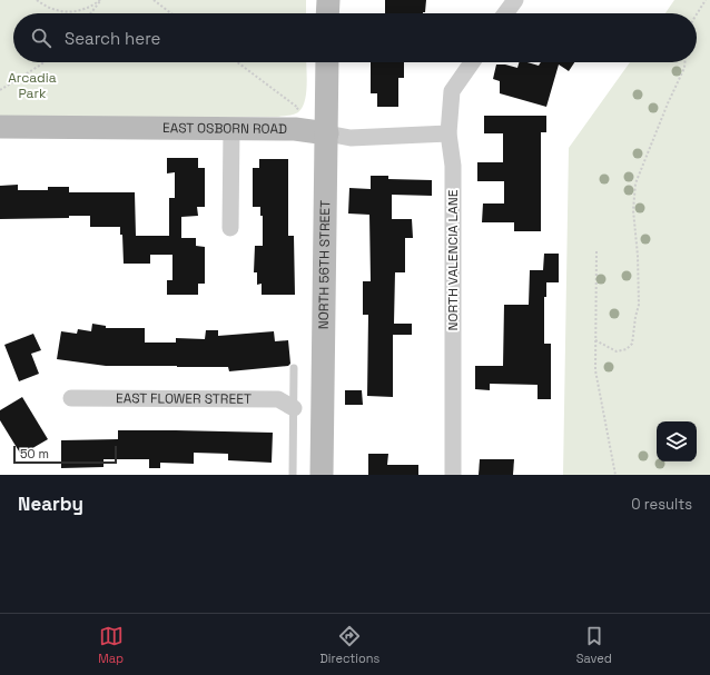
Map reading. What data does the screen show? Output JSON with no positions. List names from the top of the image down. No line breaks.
{"streets":{"main road":["EAST OSBORN ROAD","NORTH 56TH STREET"],"street":["NORTH VALENCIA LANE","EAST FLOWER STREET"]},"crossings":[["EAST OSBORN ROAD","NORTH VALENCIA LANE"],["EAST OSBORN ROAD","NORTH 56TH STREET"]],"parks":["Arcadia Park"],"scale_bar":"50 m","page":{"search":"Search here","scale":"50 m","heading":["Nearby","0 results"],"nav":["Map","Directions","Saved"]}}
